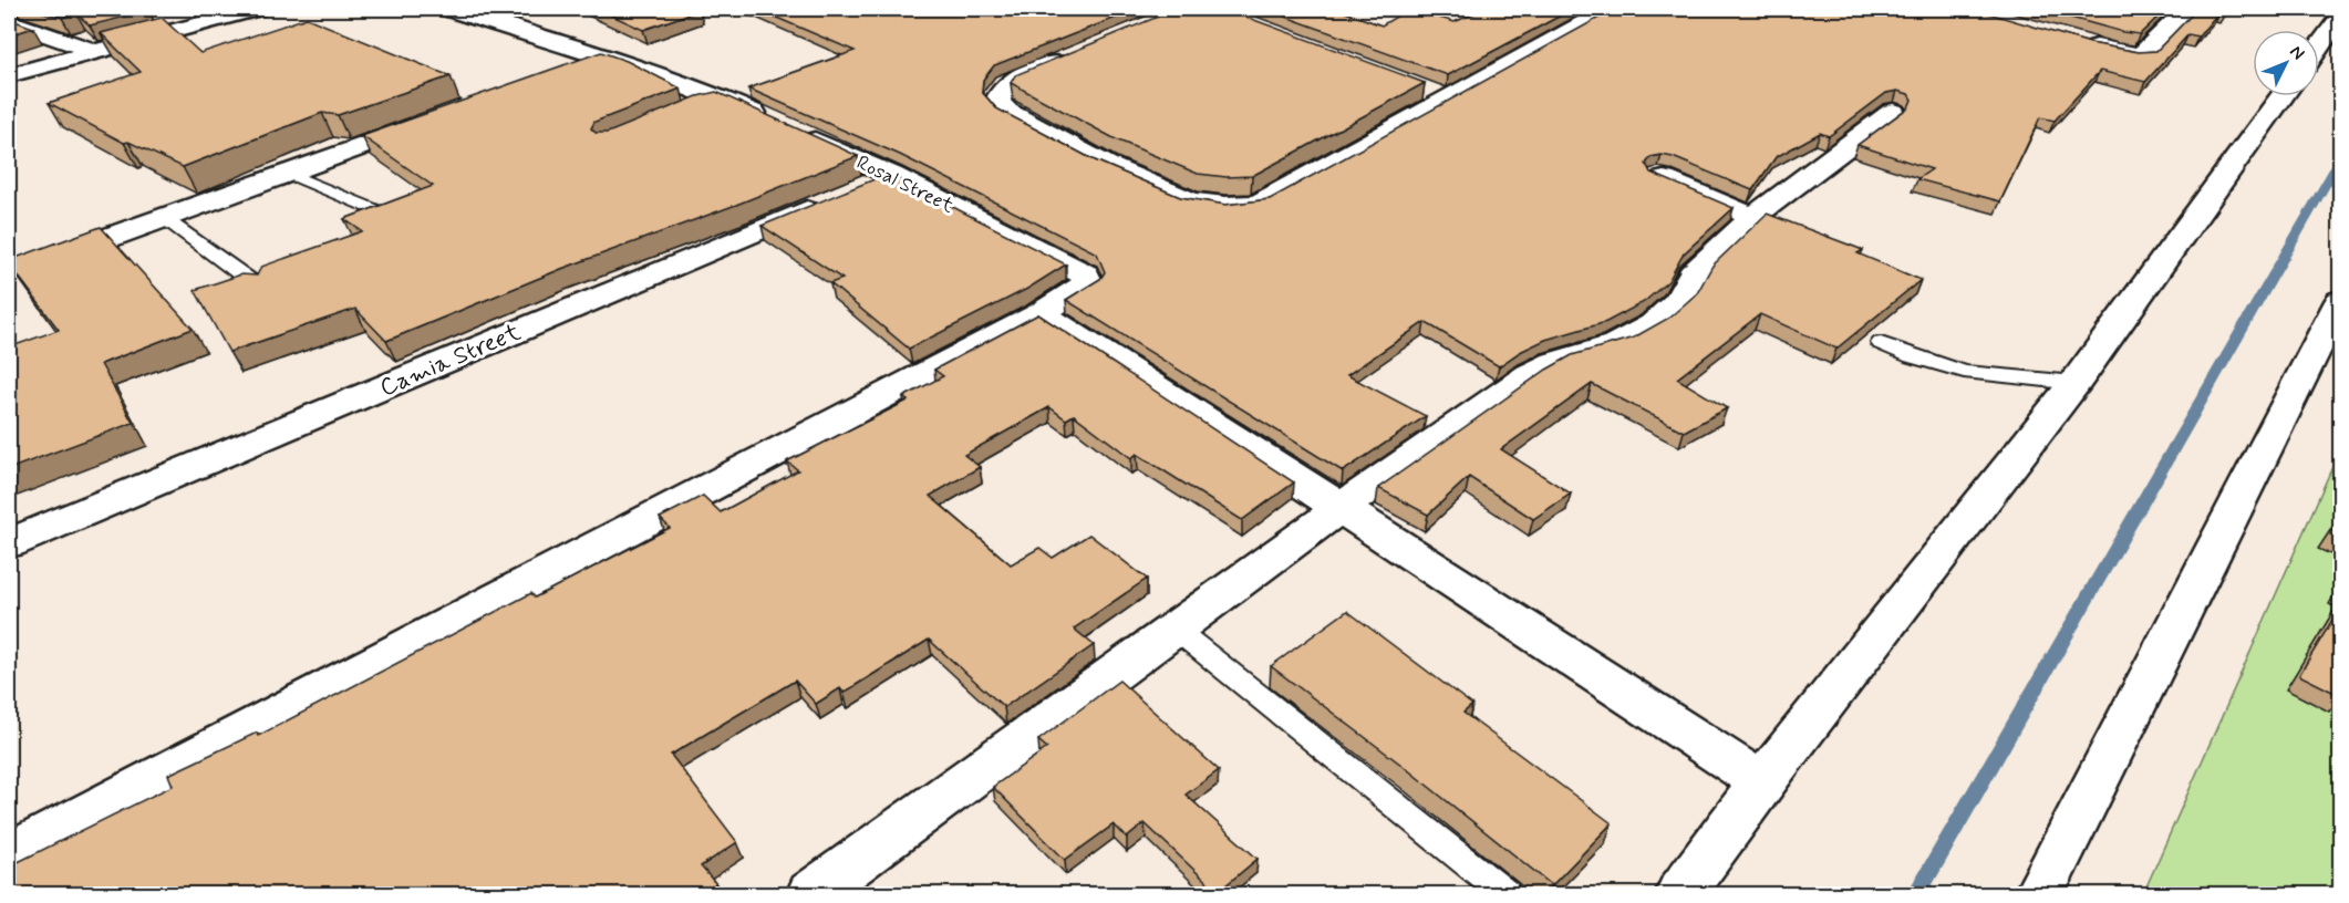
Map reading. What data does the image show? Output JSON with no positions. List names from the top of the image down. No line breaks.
{"streets":{"street":["Rosal Street","Camia Street"]},"crossings":[["Rosal Street","Camia Street"]],"north":"top right"}
